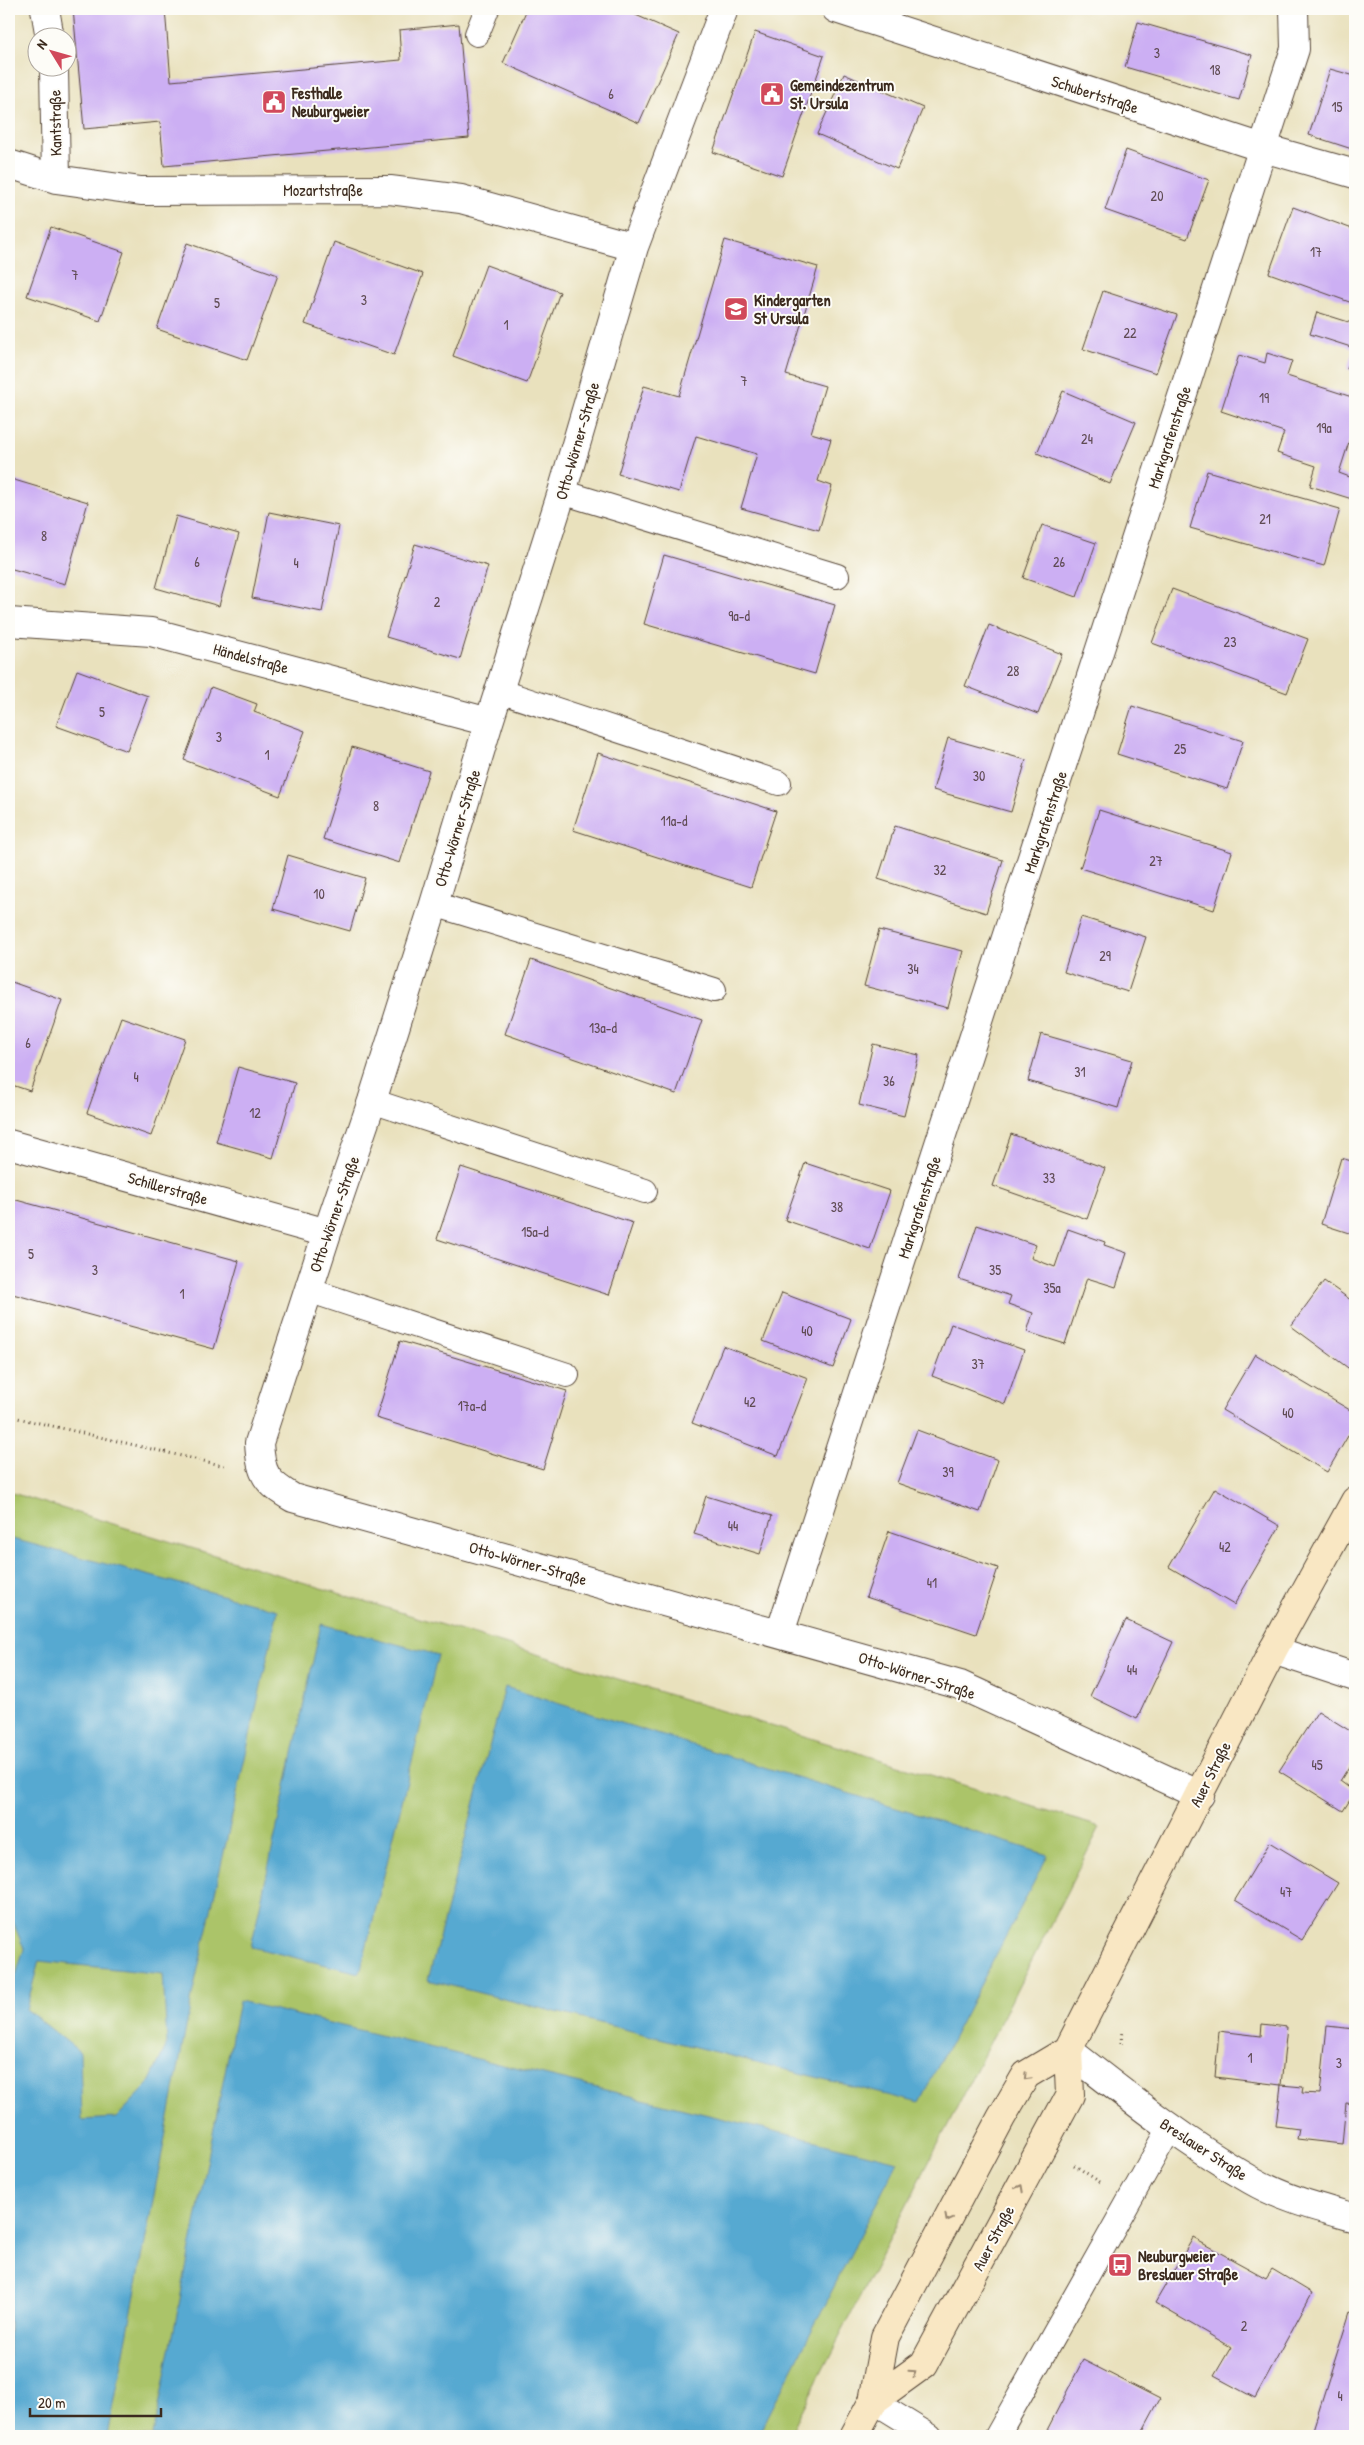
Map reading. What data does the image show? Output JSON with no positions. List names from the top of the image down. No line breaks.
{"streets":{"main road":["Auer Straße"],"street":["Schubertstraße","Kantstraße","Mozartstraße","Markgrafenstraße","Otto-Wörner-Straße","Händelstraße","Schillerstraße","Breslauer Straße"]},"crossings":[["Schubertstraße","Markgrafenstraße"],["Kantstraße","Mozartstraße"],["Mozartstraße","Otto-Wörner-Straße"],["Markgrafenstraße","Otto-Wörner-Straße"],["Otto-Wörner-Straße","Händelstraße"],["Otto-Wörner-Straße","Schillerstraße"],["Otto-Wörner-Straße","Auer Straße"],["Auer Straße","Breslauer Straße"]],"places":{"public building":["Gemeindezentrum St. Ursula","Festhalle Neuburgweier"],"school or university":["Kindergarten St Ursula"],"bus stop":["Neuburgweier Breslauer Straße"]},"house_numbers":["3","18","6","15","20","17","7","3","5","1","22","7","19","19a","24","21","8","6","26","4","2","9a-d","23","28","5","3","25","1","30","8","11a-d","27","32","10","29","34","13a-d","6","31","4","36","12","33","38","15a-d","5","3","35","35a","1","40","37","42","17a-d","40","39","44","42","41","44","45","47","1","3","2","4"],"scale_bar":"20 m","north":"top left"}
